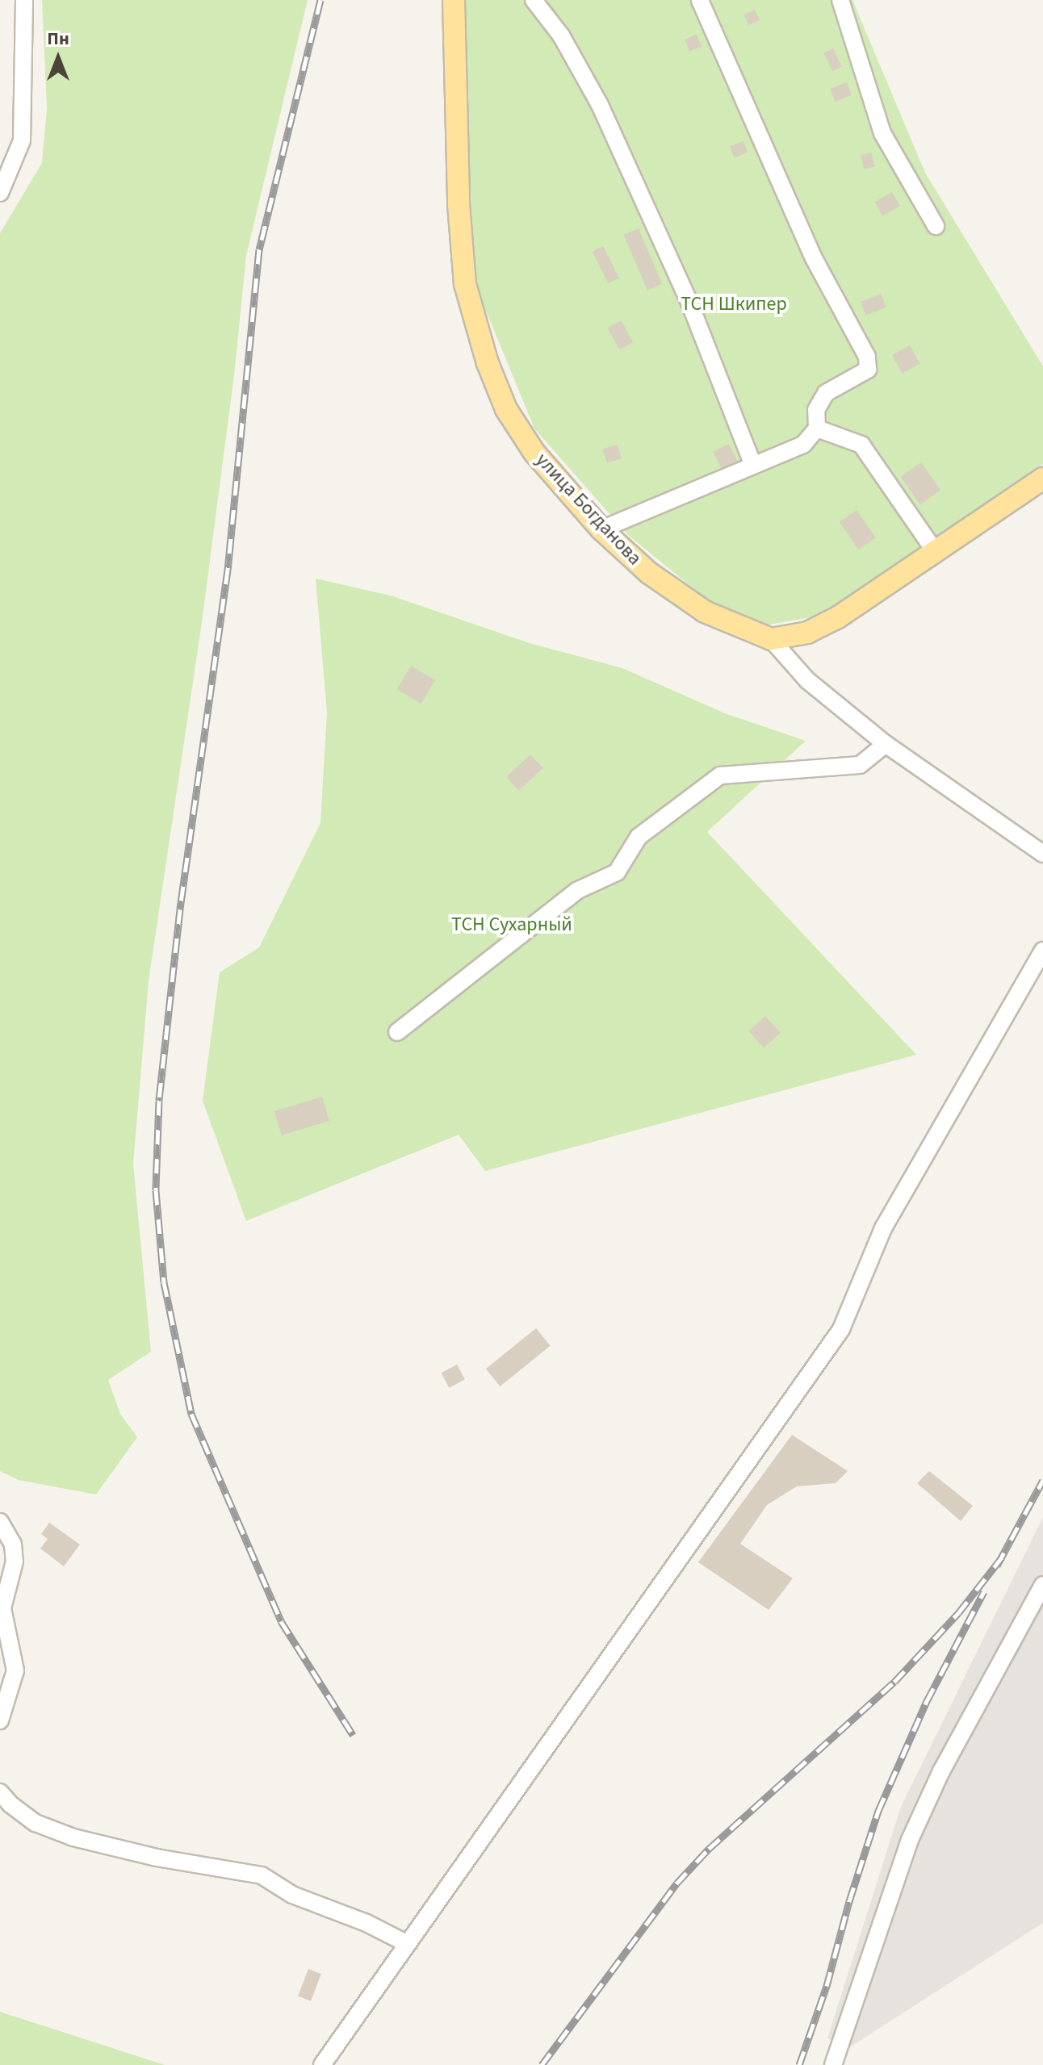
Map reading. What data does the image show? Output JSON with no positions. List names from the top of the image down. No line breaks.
{"streets":{"main road":["улица Богданова"]},"parks":["ТСН Шкипер","ТСН Сухарный"],"north":"top"}
